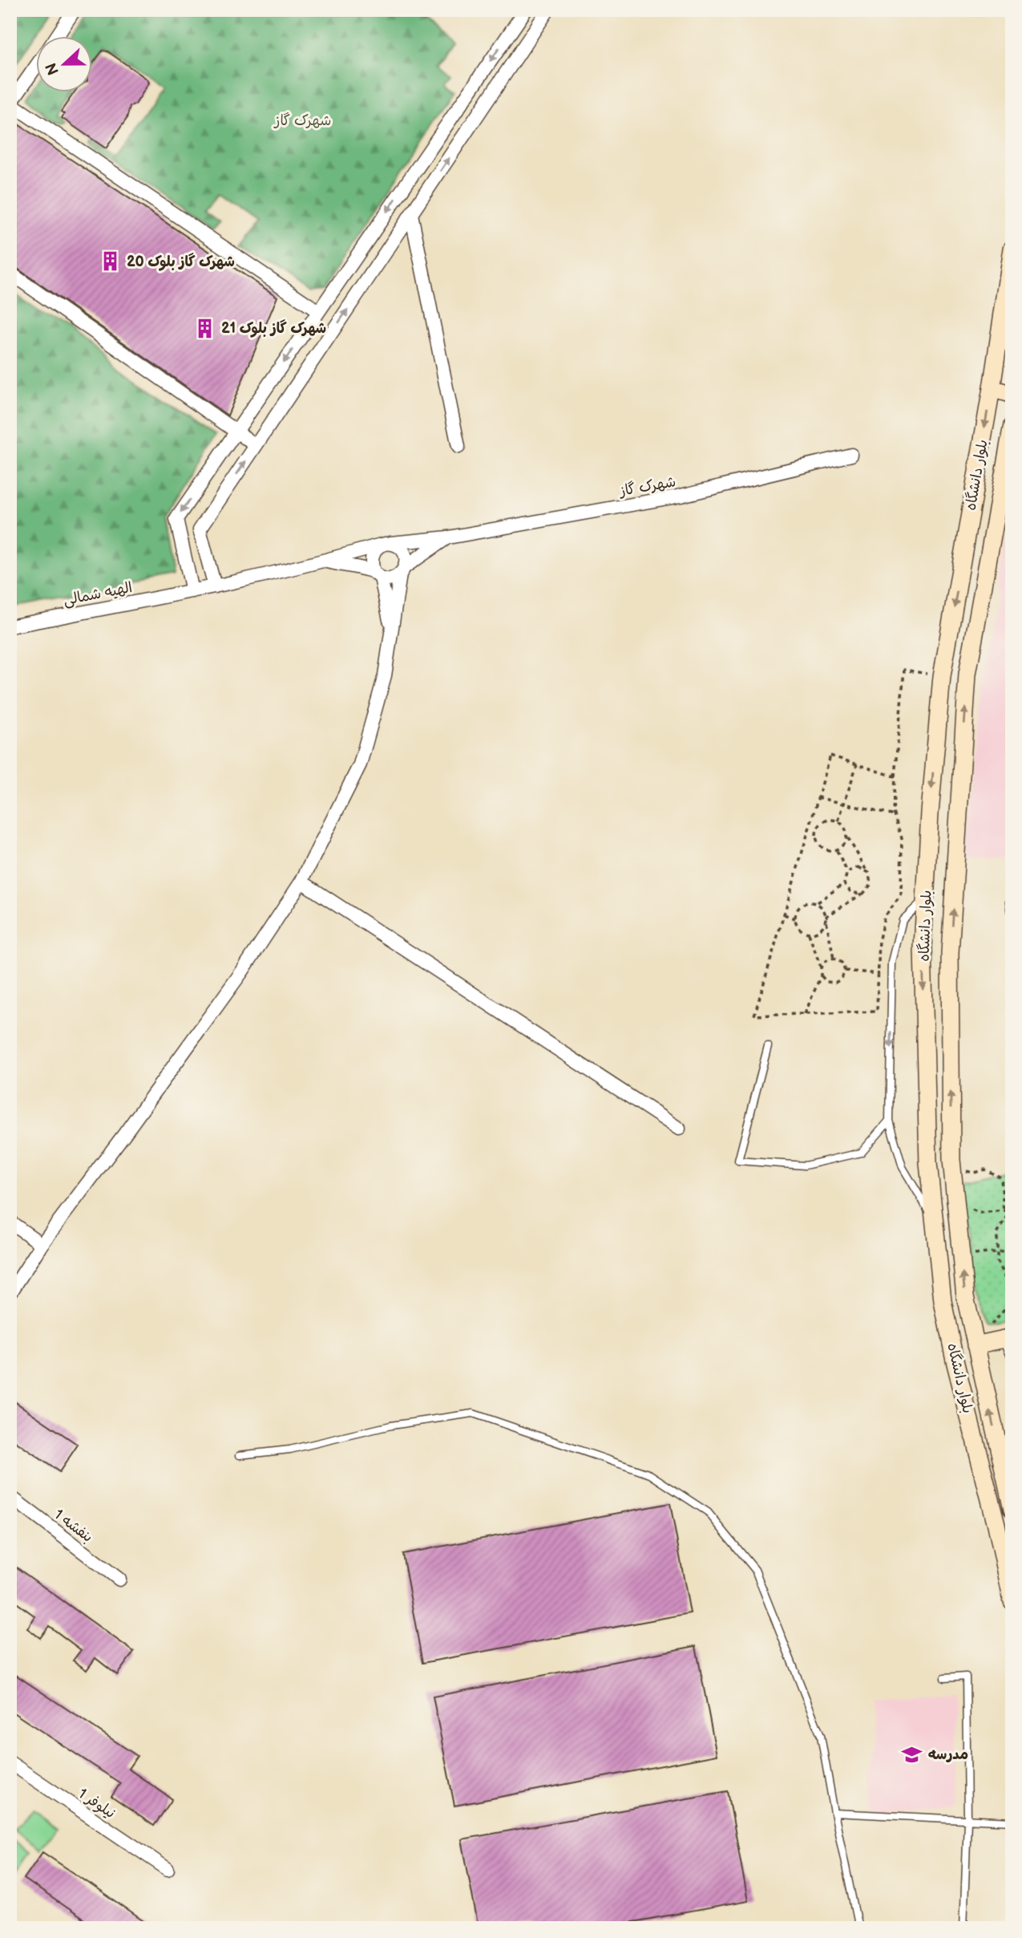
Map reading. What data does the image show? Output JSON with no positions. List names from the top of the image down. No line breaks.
{"streets":{"main road":["بلوار دانشگاه"],"street":["شهرک گاز","الهیه شمالی","بنفشه 1","نیلوفر 1"]},"crossings":[["شهرک گاز","الهیه شمالی"]],"parks":["شهرک گاز"],"places":{"building":["شهرک گاز بلوک 20","شهرک گاز بلوک 21"],"school or university":["مدرسه"]},"north":"left"}
